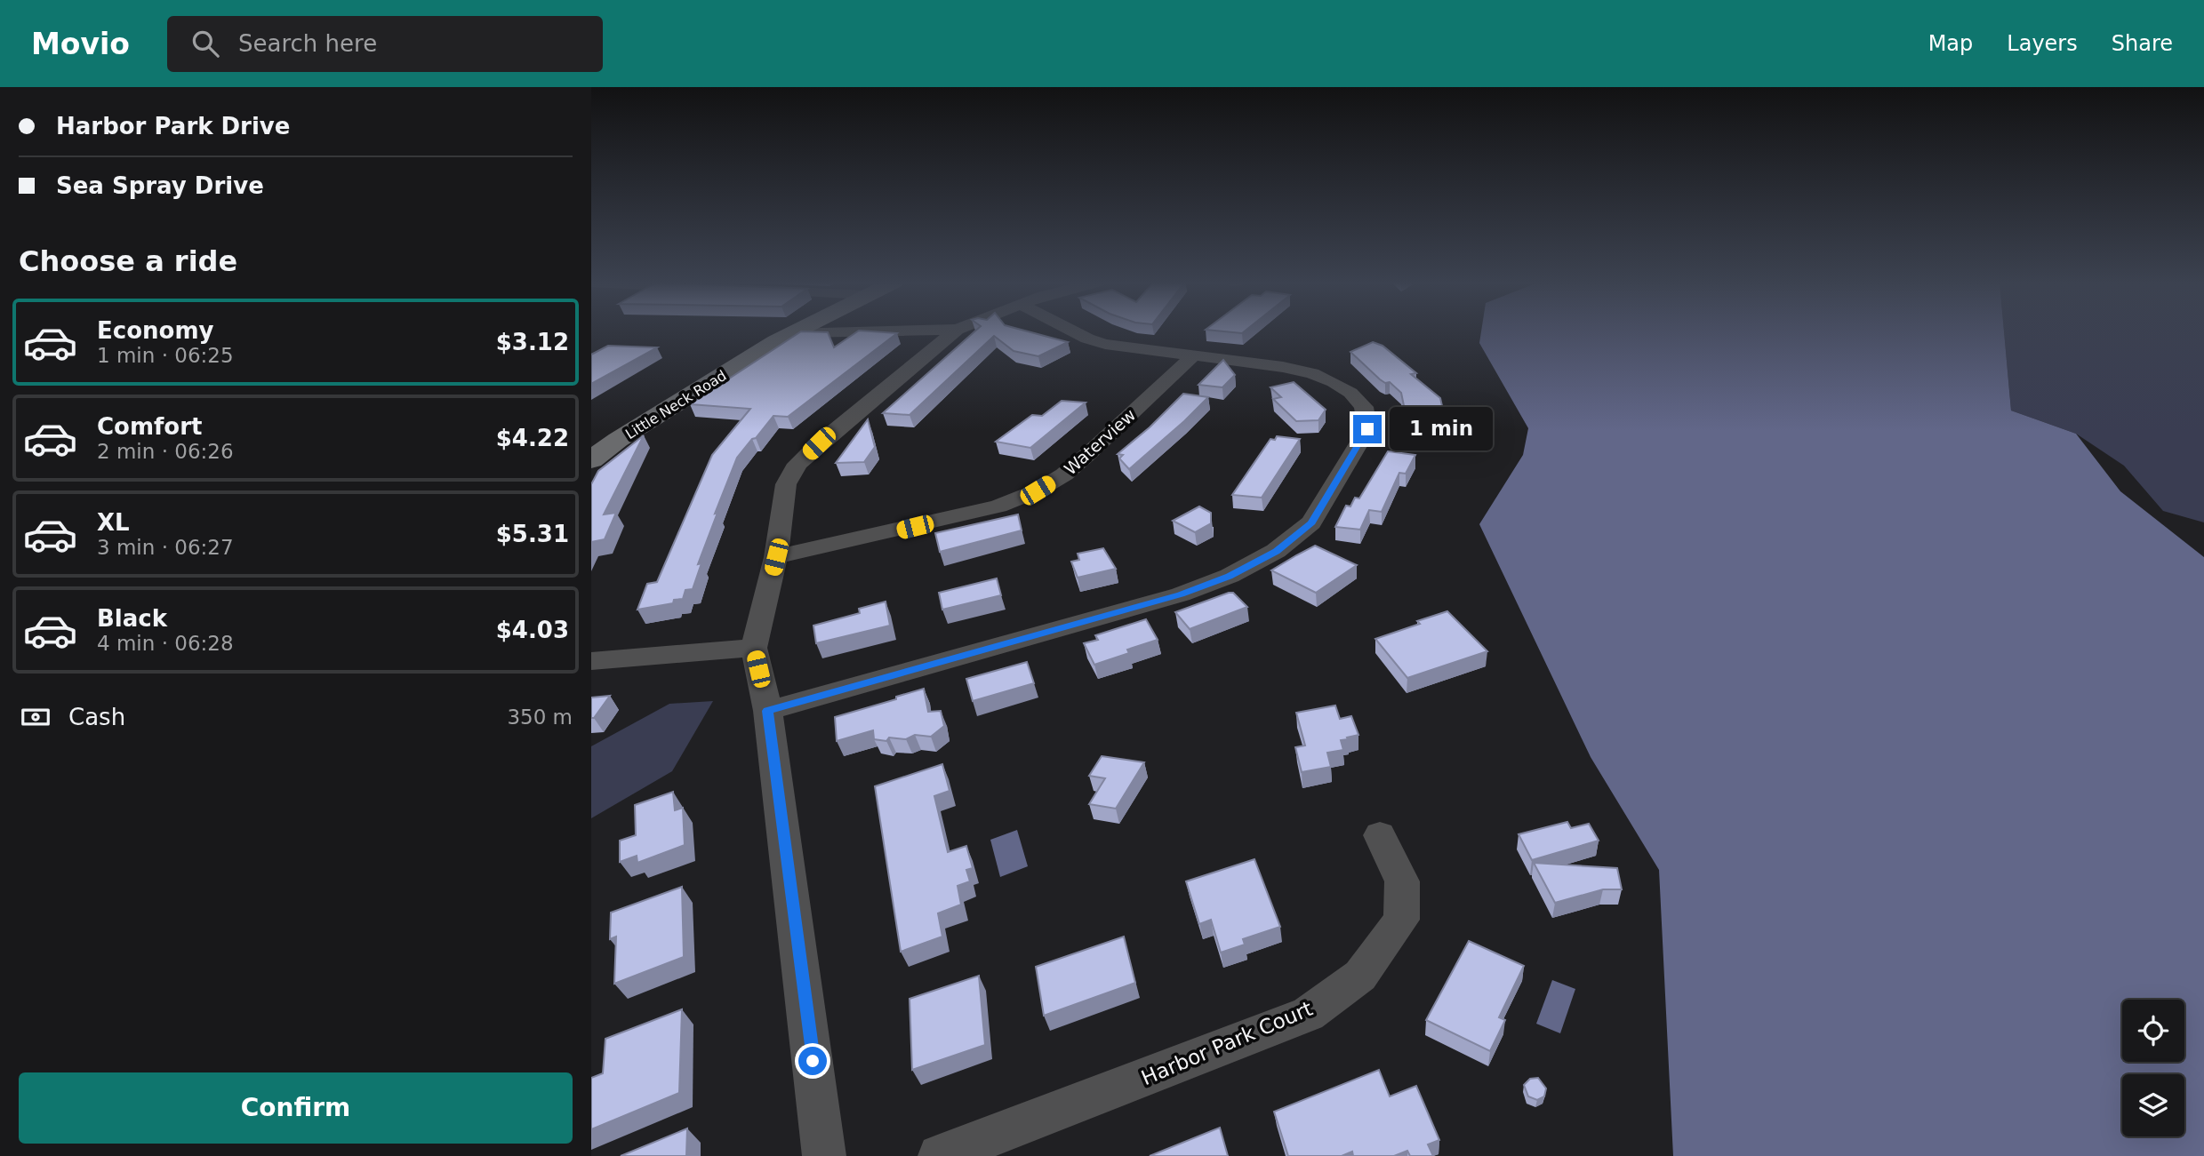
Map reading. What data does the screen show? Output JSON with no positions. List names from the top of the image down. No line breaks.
{"streets":{"street":["Little Neck Road","Waterview","Harbor Park Court"]},"page":{"header":"Movio","search":"Search here","nav":["Map","Layers","Share"],"banner":["Harbor Park Drive","Sea Spray Drive"],"heading":"Choose a ride","list":[{"name":"Economy","note":"1 min · 06:25","value":"$3.12"},{"name":"Comfort","note":"2 min · 06:26","value":"$4.22"},{"name":"XL","note":"3 min · 06:27","value":"$5.31"},{"name":"Black","note":"4 min · 06:28","value":"$4.03"}],"bubble":"1 min","pay":["Cash","350 m"],"buttons":"Confirm"}}
